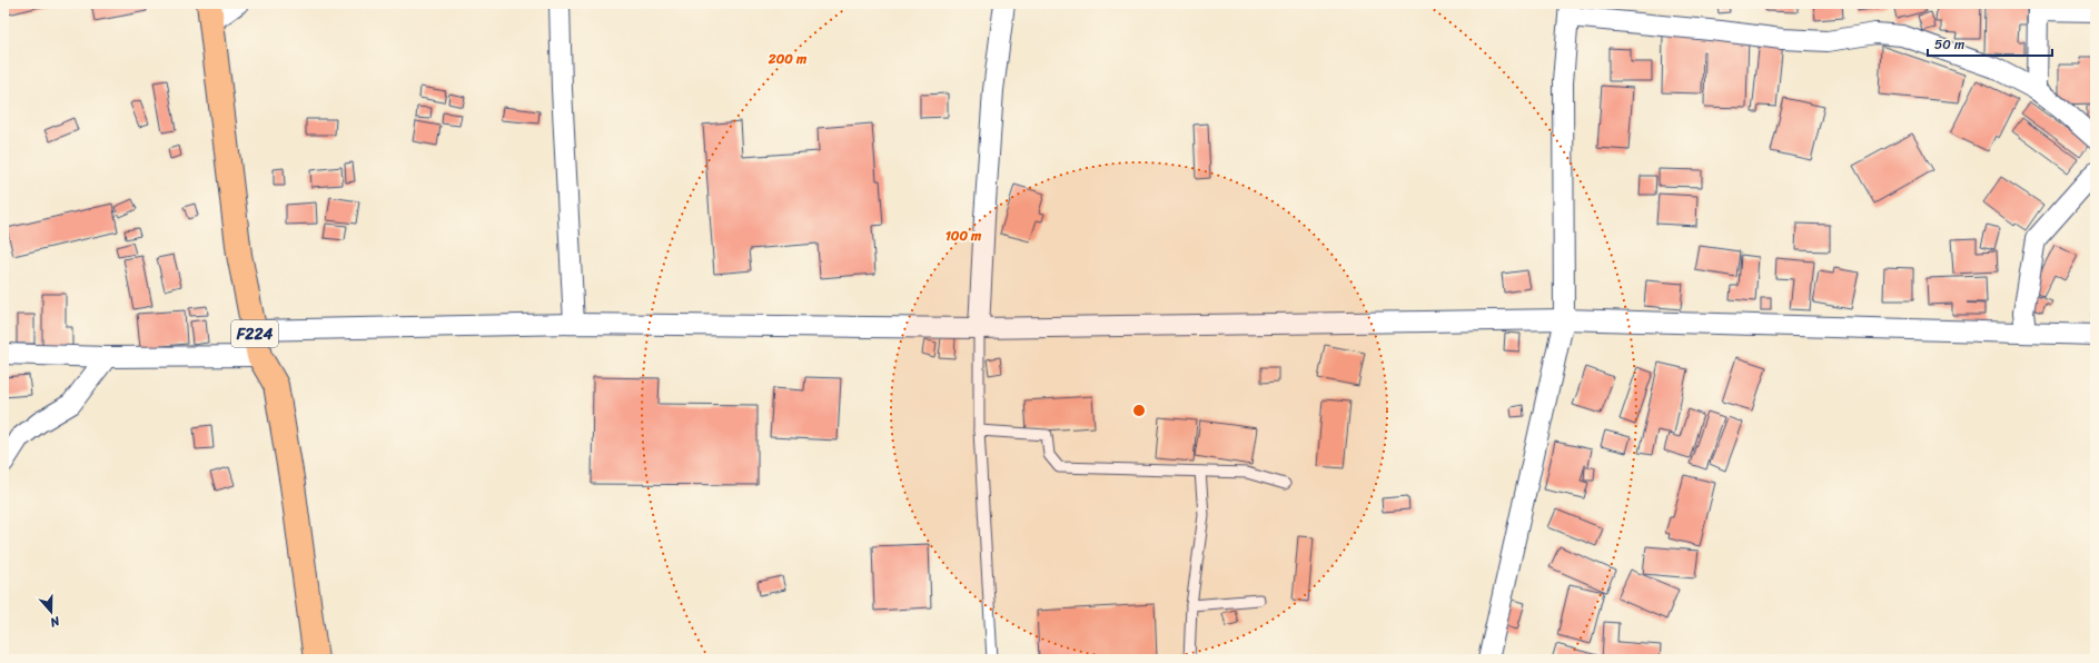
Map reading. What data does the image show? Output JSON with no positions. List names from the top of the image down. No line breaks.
{"streets":{"main road":["F224"]},"scale_bar":"50 m","north":"bottom","rings":["200 m","100 m"]}
